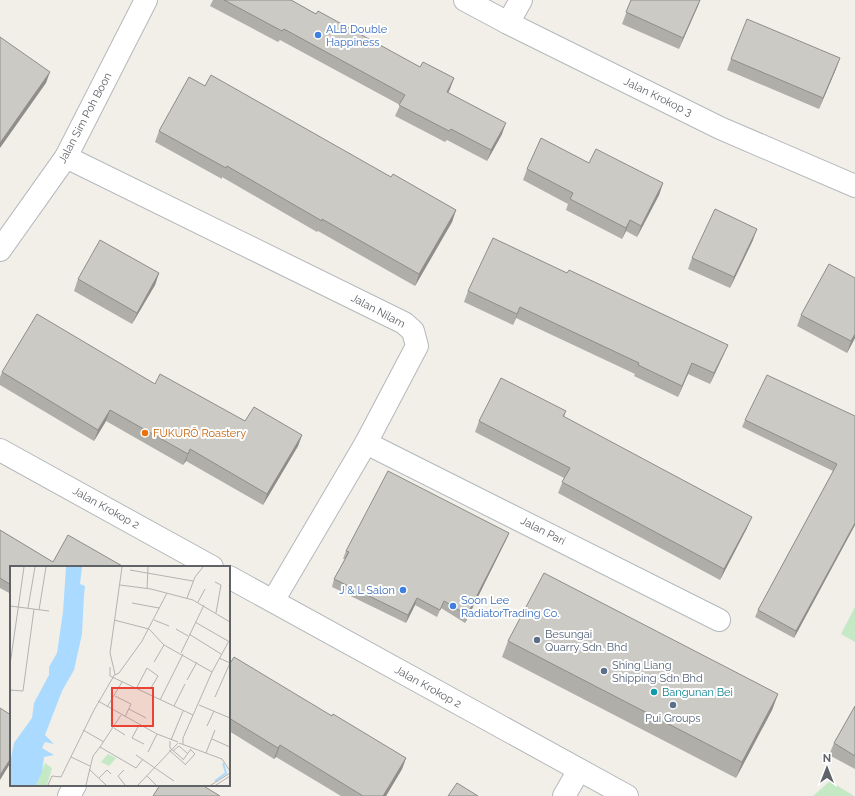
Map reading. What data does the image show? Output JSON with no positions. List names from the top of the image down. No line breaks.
{"streets":{"street":["Jalan Krokop 3","Jalan Sim Poh Boon","Jalan Nilam","Jalan Krokop 2","Jalan Pari"]},"crossings":[["Jalan Sim Poh Boon","Jalan Nilam"],["Jalan Nilam","Jalan Krokop 2"],["Jalan Nilam","Jalan Pari"]],"places":["ALB Double Happiness","FUKURŌ Roastery","J & L Salon","Soon Lee RadiatorTrading Co.","Besungai Quarry Sdn. Bhd","Shing Liang Shipping Sdn Bhd","Bangunan Bei","Pui Groups"],"north":"top"}
